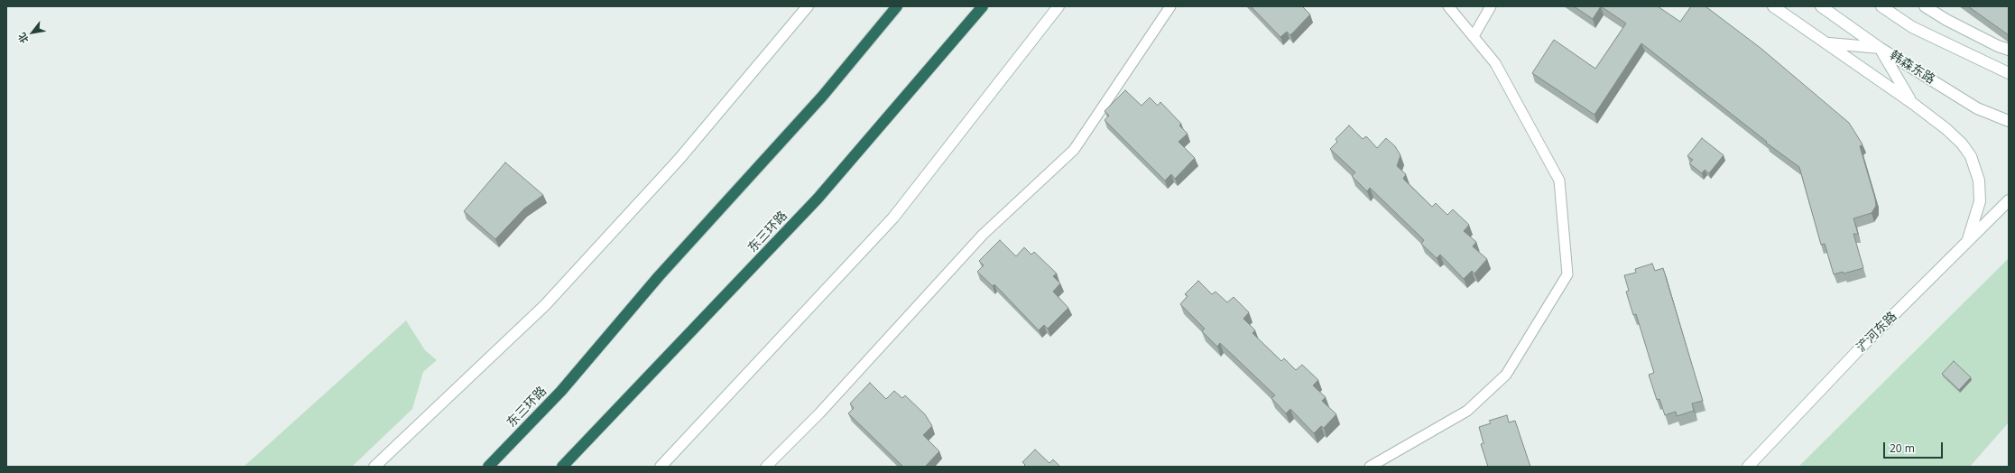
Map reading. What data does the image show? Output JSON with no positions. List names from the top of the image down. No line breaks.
{"streets":{"highway":["东三环路"],"main road":["韩森东路","浐河东路"]},"scale_bar":"20 m","north":"bottom left"}
